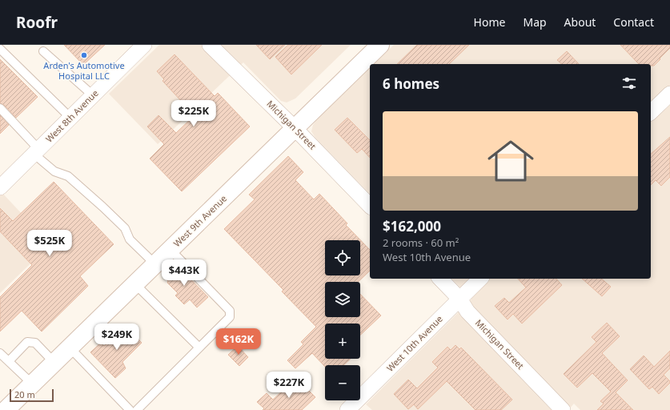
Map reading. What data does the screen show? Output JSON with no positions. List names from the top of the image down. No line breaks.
{"streets":{"main road":["West 9th Avenue"],"street":["West 8th Avenue","Michigan Street","West 10th Avenue"]},"crossings":[["Michigan Street","West 9th Avenue"],["Michigan Street","West 10th Avenue"]],"places":["Arden's Automotive Hospital LLC"],"scale_bar":"20 m","page":{"header":"Roofr","nav":["Home","Map","About","Contact"],"heading":"6 homes","price":["$225K","$525K","$443K","$249K","$162K","$227K"],"list":[{"name":"$162,000","note":"2 rooms · 60 m² · West 10th Avenue"}],"map_buttons":["+","−"],"scale":"20 m"}}
